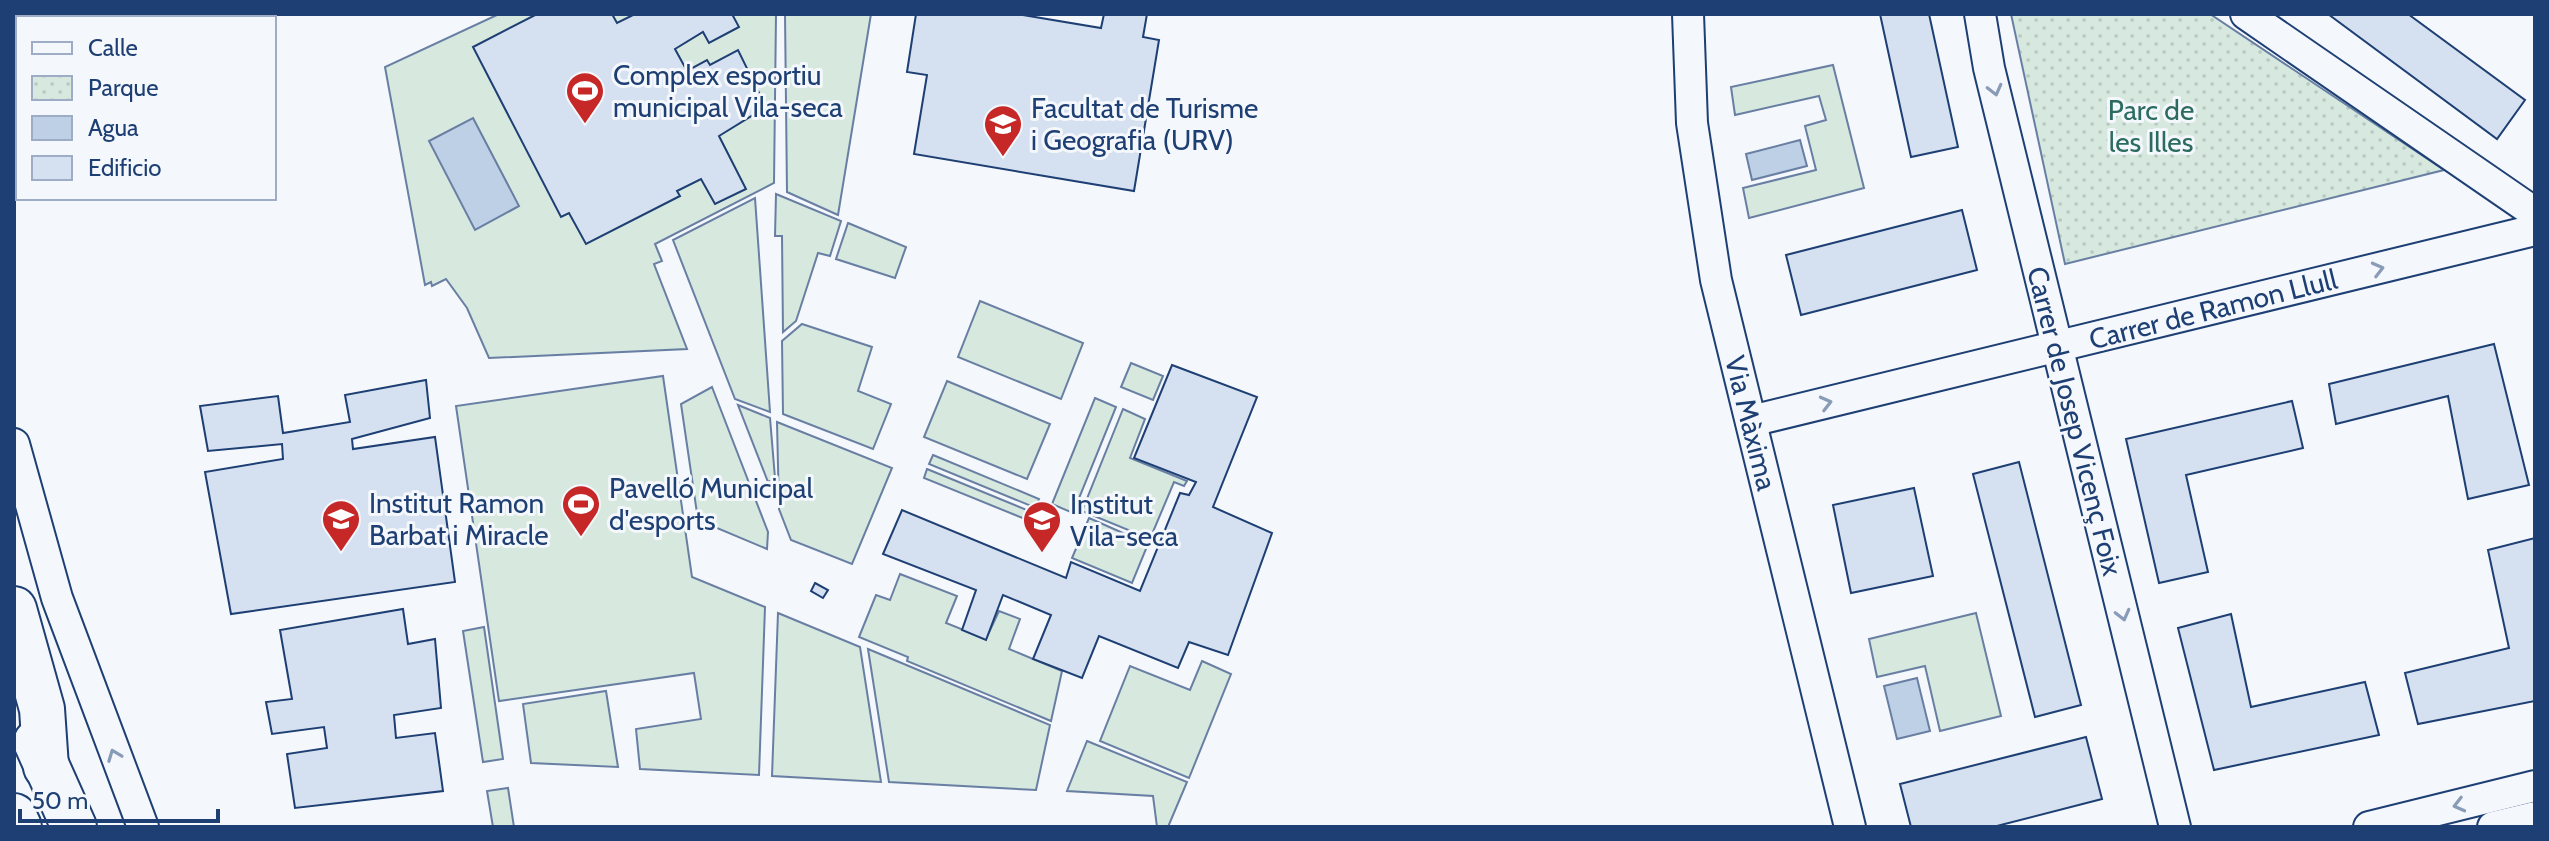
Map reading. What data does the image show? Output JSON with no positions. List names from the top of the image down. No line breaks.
{"streets":{"street":["Carrer de Ramon Llull","Carrer de Josep Vicenç Foix","Via Màxima"]},"crossings":[["Carrer de Ramon Llull","Carrer de Josep Vicenç Foix"],["Carrer de Ramon Llull","Via Màxima"]],"one_way":["Carrer de Ramon Llull","Carrer de Josep Vicenç Foix"],"parks":["Parc de les Illes"],"places":{"sports":["Complex esportiu municipal Vila-seca","Pavelló Municipal d'esports"],"school or university":["Facultat de Turisme i Geografia (URV)","Institut Ramon Barbat i Miracle","Institut Vila-seca"]},"legend":["Calle","Parque","Agua","Edificio"],"scale_bar":"50 m"}
